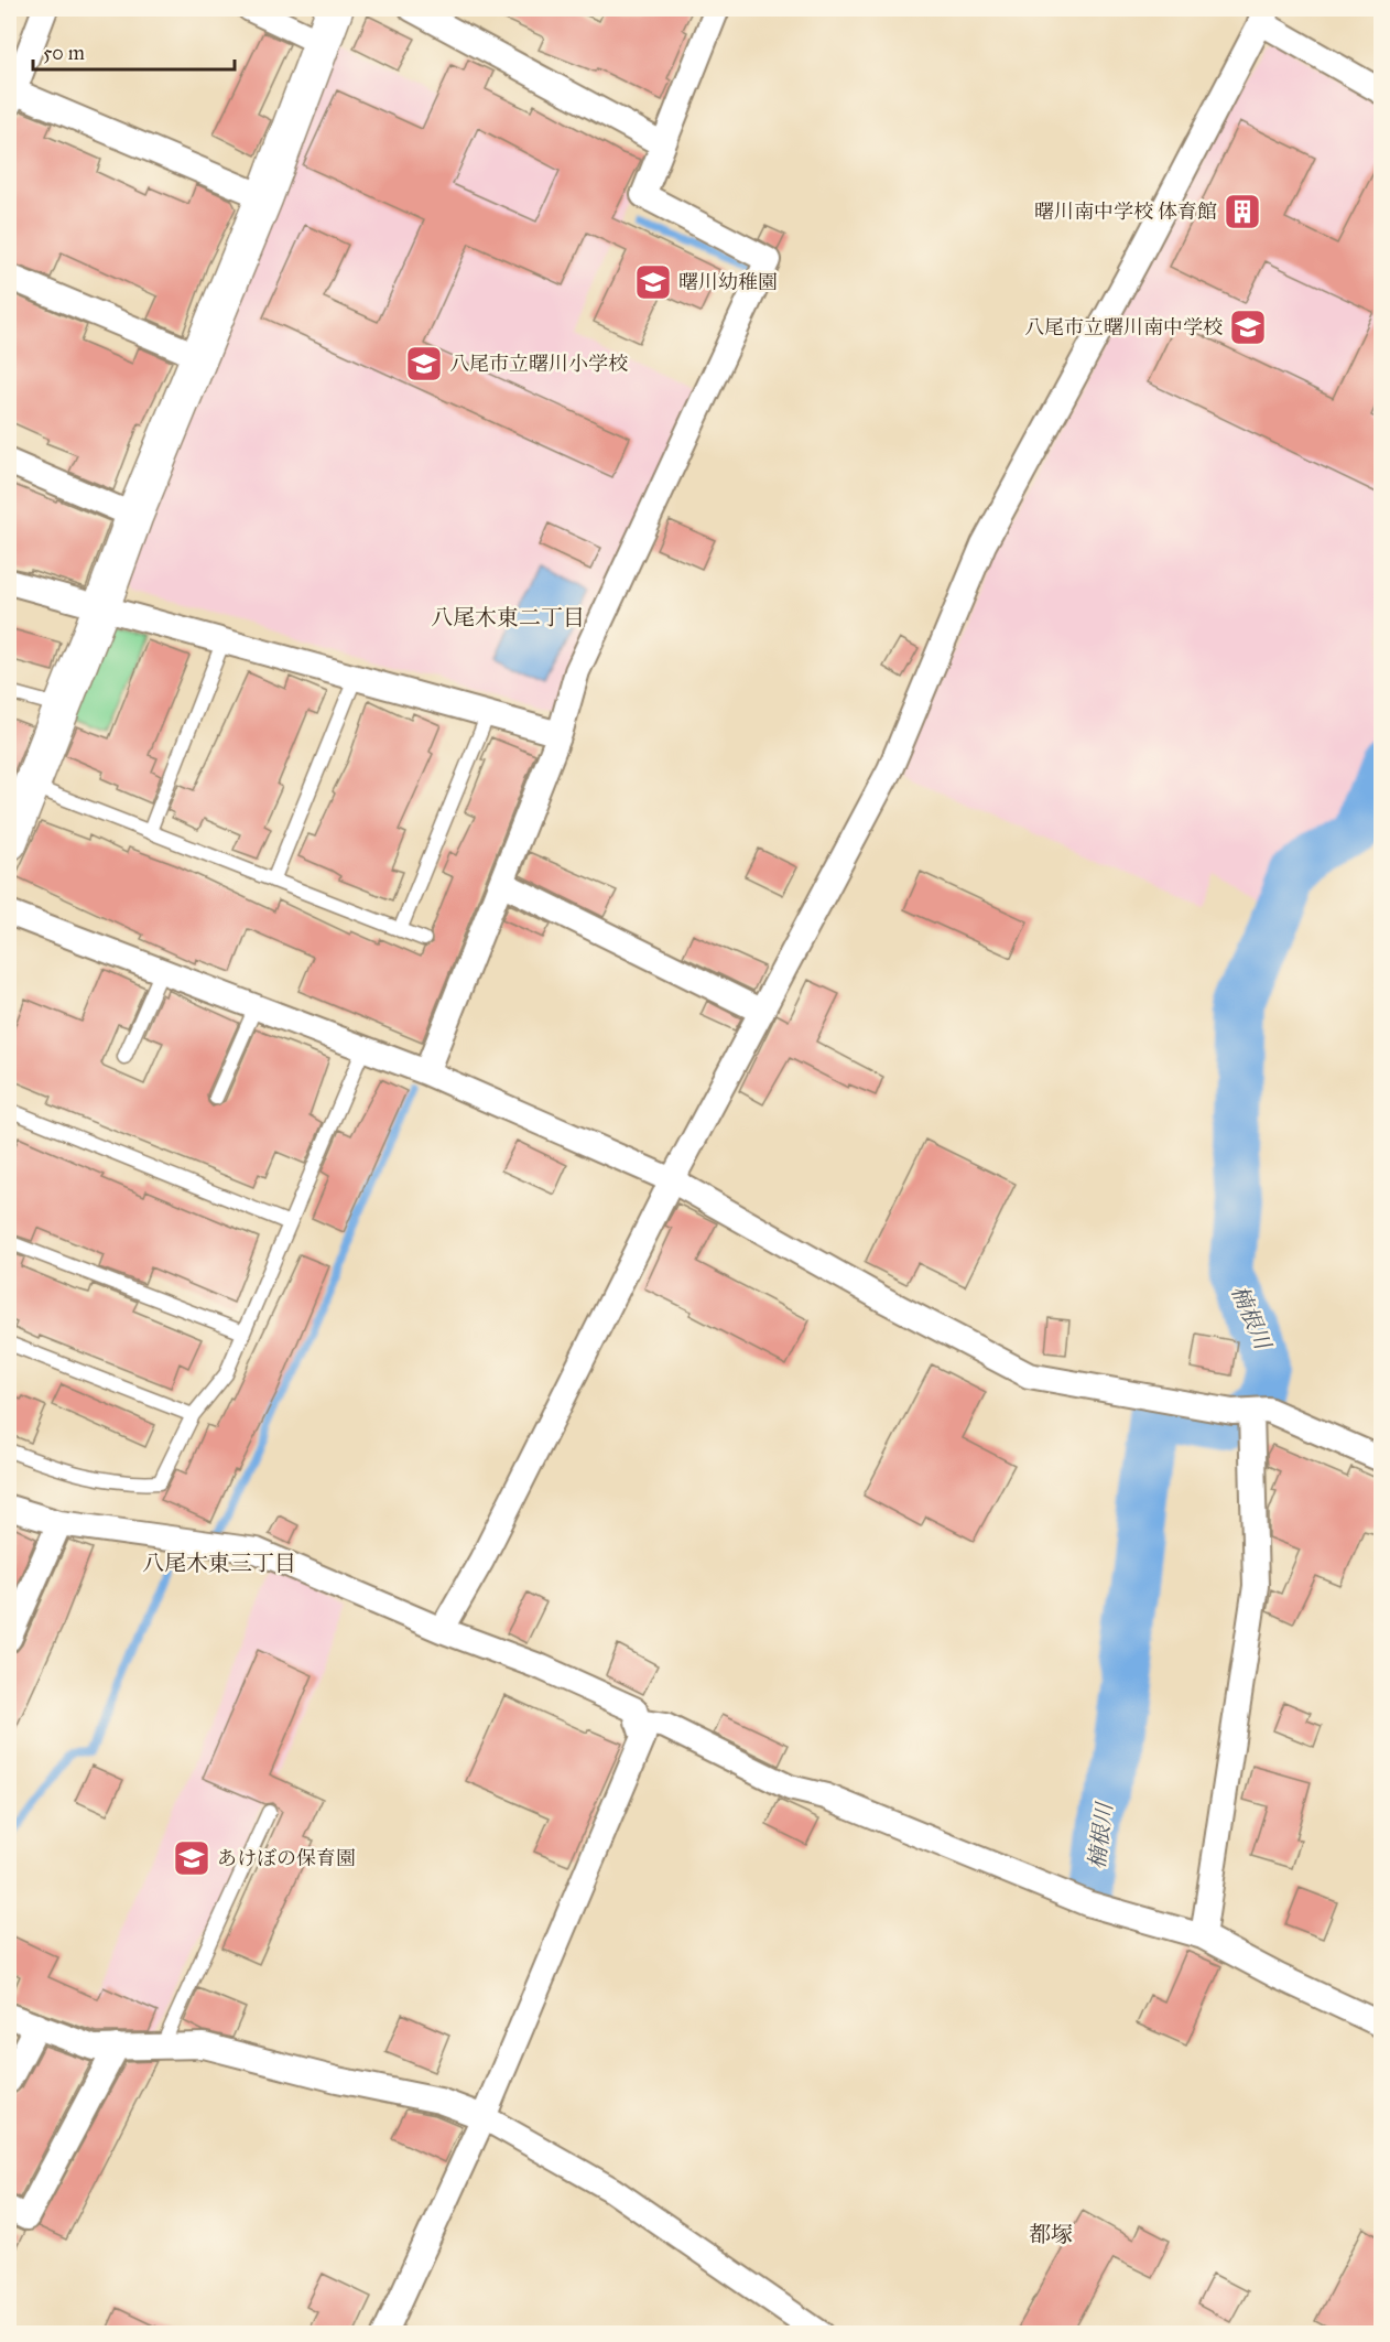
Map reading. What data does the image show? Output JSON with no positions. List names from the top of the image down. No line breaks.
{"districts":["八尾木東二丁目","八尾木東三丁目","都塚"],"water":["楠根川"],"places":{"building":["曙川南中学校 体育館"],"school or university":["曙川幼稚園","八尾市立曙川南中学校","八尾市立曙川小学校","あけぼの保育園"]},"scale_bar":"50 m"}
